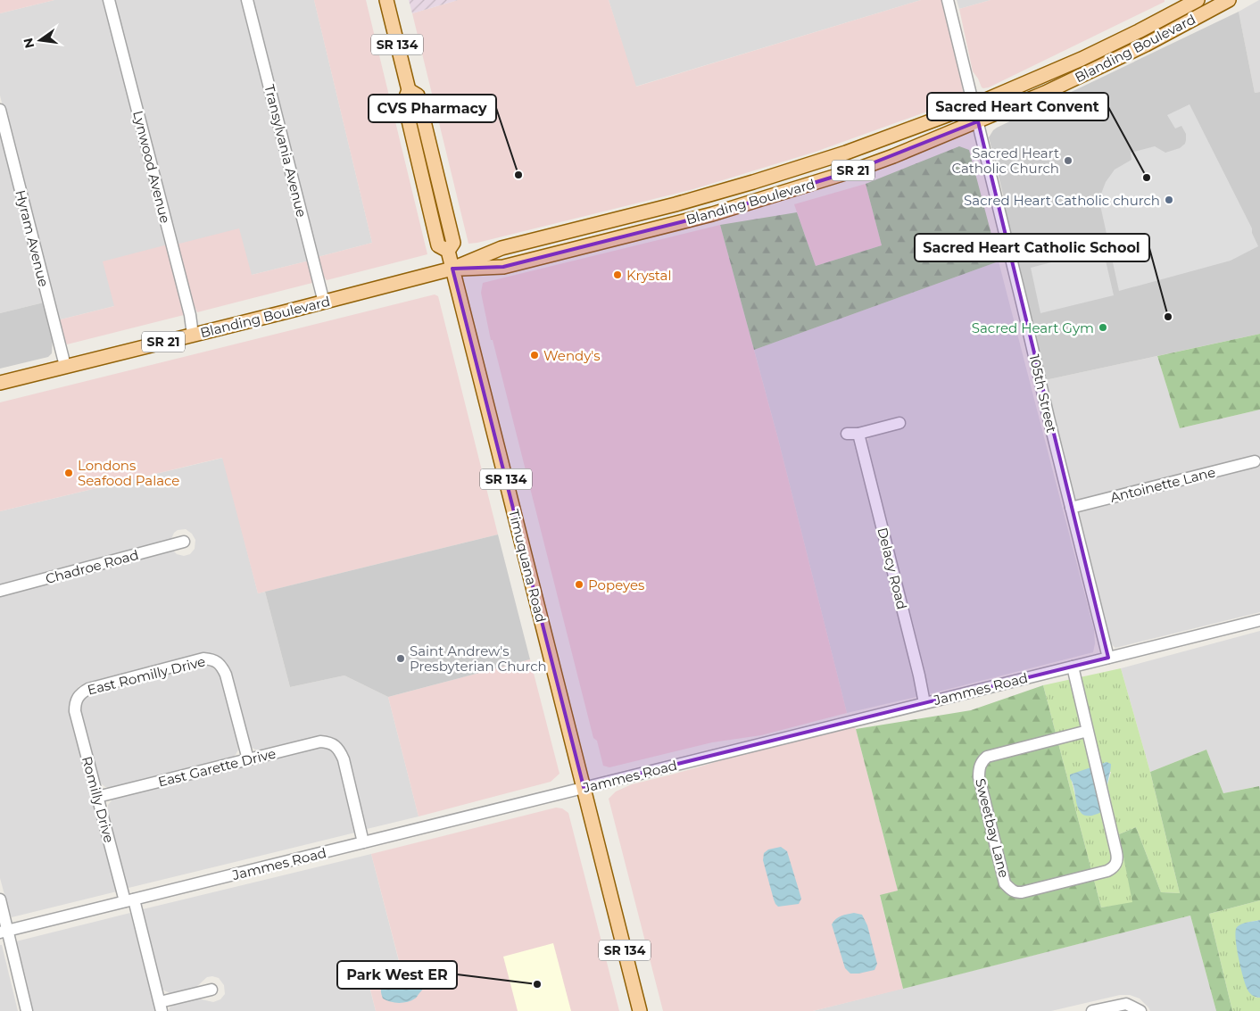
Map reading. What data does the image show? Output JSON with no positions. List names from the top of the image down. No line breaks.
{"streets":{"main road":["SR 134","Blanding Boulevard","SR 21","Timuquana Road"],"street":["Transylvania Avenue","Lynwood Avenue","Hyram Avenue","105th Street","Antoinette Lane","Chadroe Road","Delacy Road","East Romilly Drive","Jammes Road","East Garette Drive","Romilly Drive","Sweetbay Lane"]},"crossings":[["Blanding Boulevard","Transylvania Avenue"],["Blanding Boulevard","Lynwood Avenue"],["Blanding Boulevard","Hyram Avenue"],["Blanding Boulevard","105th Street"],["Blanding Boulevard","Timuquana Road"],["105th Street","Antoinette Lane"],["105th Street","Jammes Road"],["Timuquana Road","Jammes Road"],["Delacy Road","Jammes Road"],["East Romilly Drive","East Garette Drive"],["East Romilly Drive","Romilly Drive"],["Jammes Road","East Garette Drive"],["Jammes Road","Romilly Drive"],["Jammes Road","Sweetbay Lane"],["East Garette Drive","Romilly Drive"]],"places":["Sacred Heart Catholic Church","CVS Pharmacy","Sacred Heart Convent","Sacred Heart Catholic church","Krystal","Sacred Heart Catholic School","Sacred Heart Gym","Wendy's","Londons Seafood Palace","Popeyes","Saint Andrew's Presbyterian Church","Park West ER"],"north":"left"}
